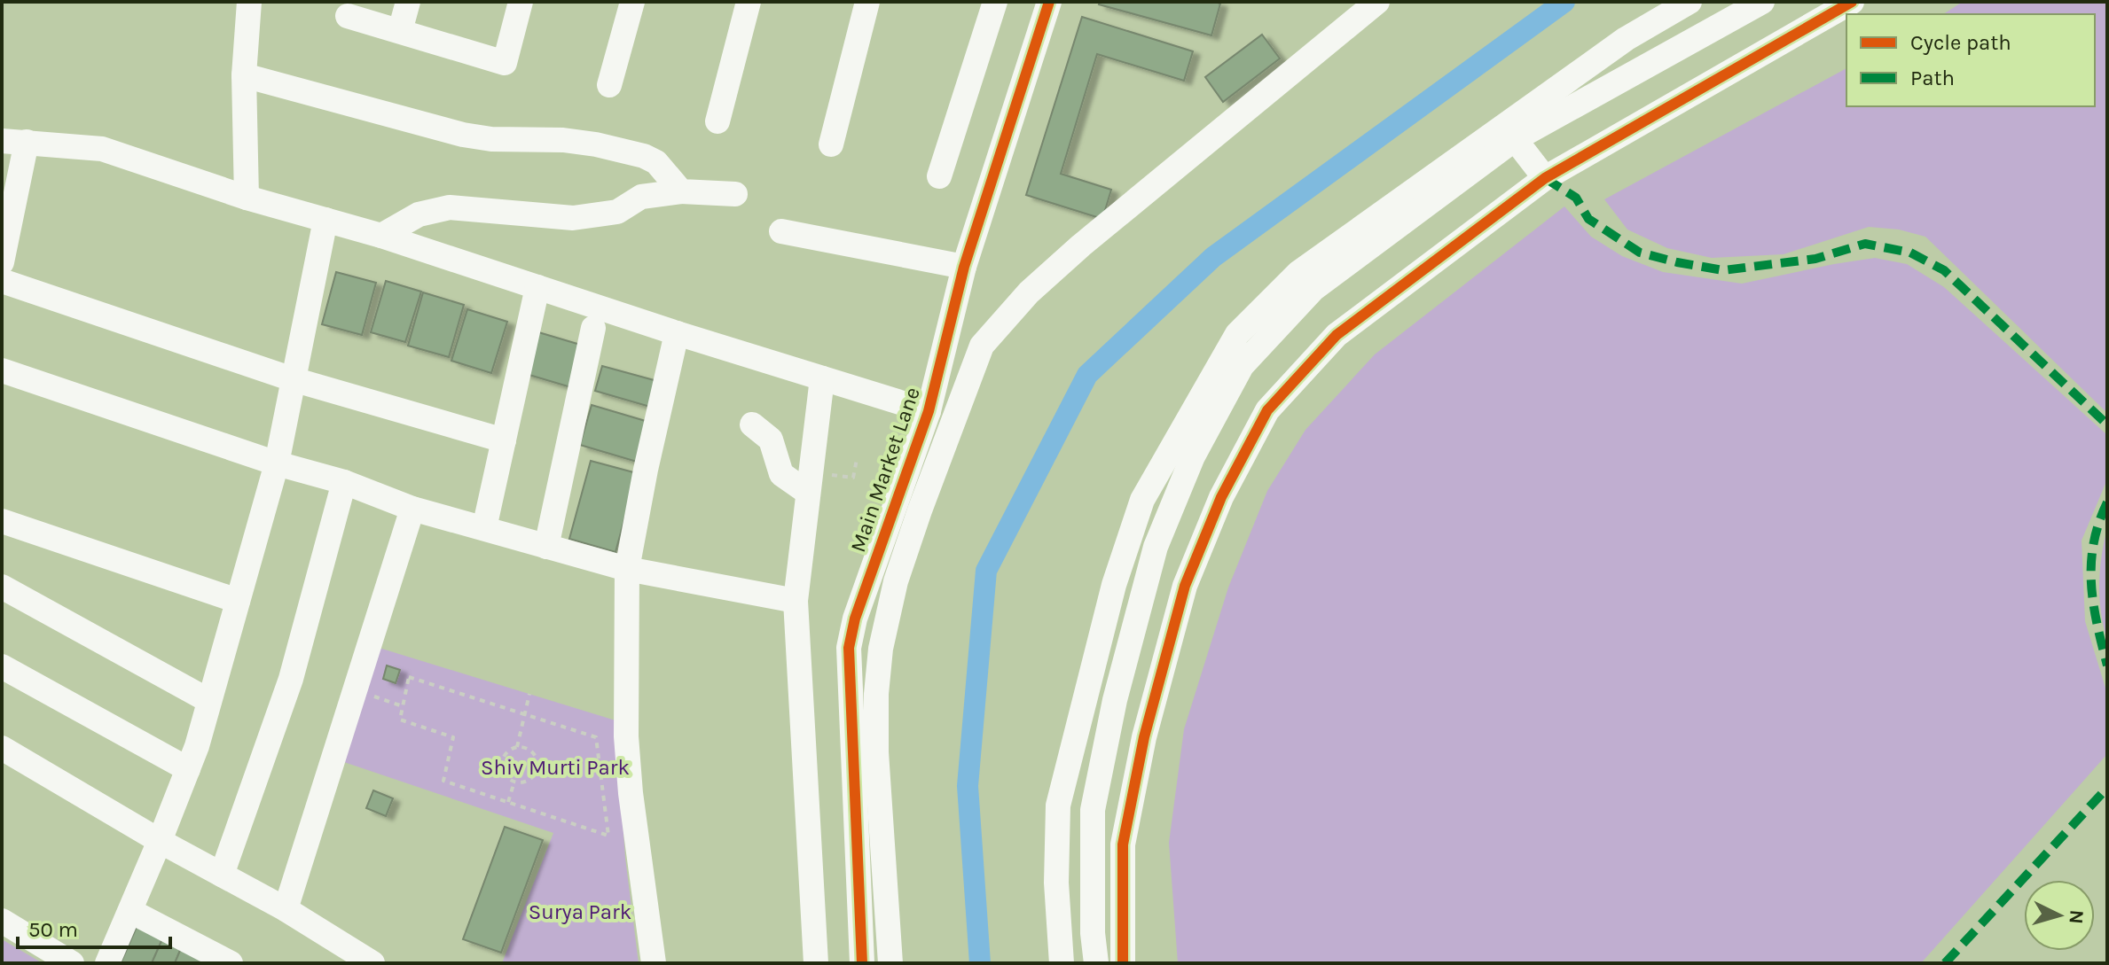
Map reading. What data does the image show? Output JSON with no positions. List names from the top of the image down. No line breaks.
{"streets":{"street":["Main Market Lane"]},"parks":["Shiv Murti Park","Surya Park"],"legend":["Cycle path","Path"],"scale_bar":"50 m","north":"right"}
